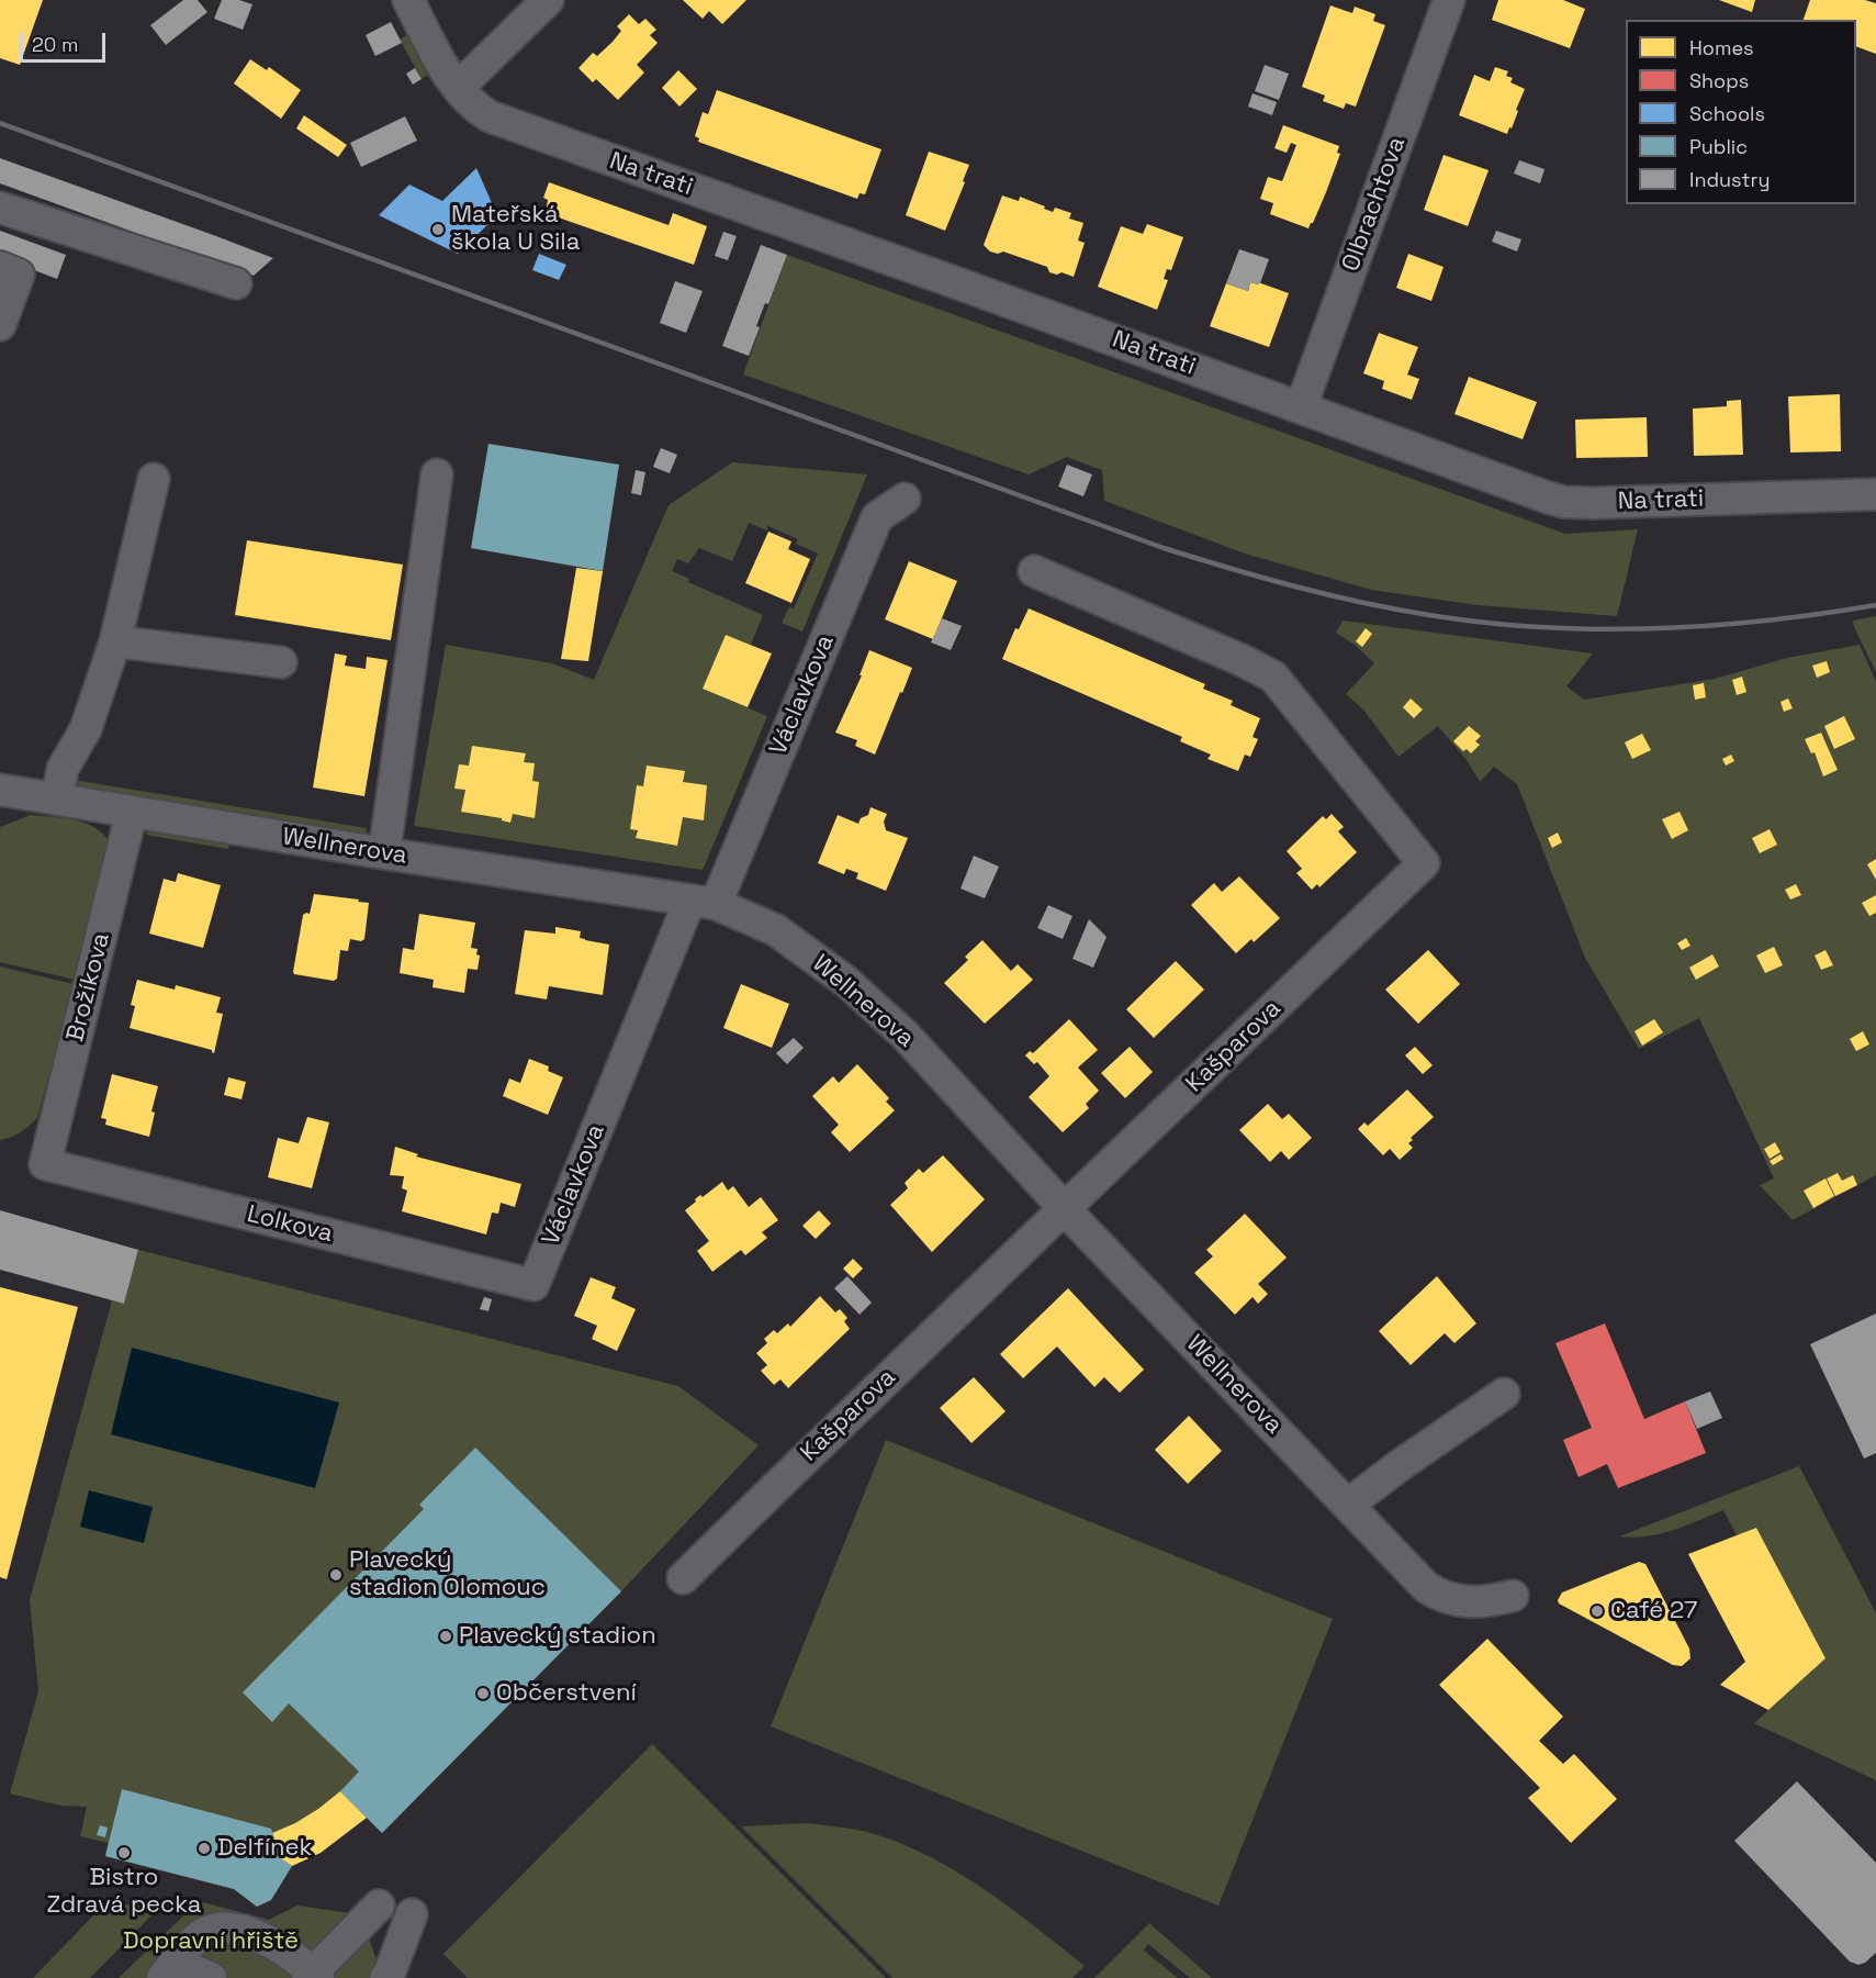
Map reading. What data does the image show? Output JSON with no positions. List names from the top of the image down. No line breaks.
{"streets":{"street":["Na trati","Olbrachtova","Václavkova","Wellnerova","Brožíkova","Kašparova","Lolkova"]},"crossings":[["Na trati","Olbrachtova"],["Václavkova","Wellnerova"],["Václavkova","Lolkova"],["Wellnerova","Brožíkova"],["Wellnerova","Kašparova"],["Brožíkova","Lolkova"]],"parks":["Dopravní hřiště"],"places":["Mateřská škola U Sila","Plavecký stadion Olomouc","Café 27","Plavecký stadion","Občerstvení","Delfínek","Bistro Zdravá pecka"],"legend":["Homes","Shops","Schools","Public","Industry"],"scale_bar":"20 m"}
